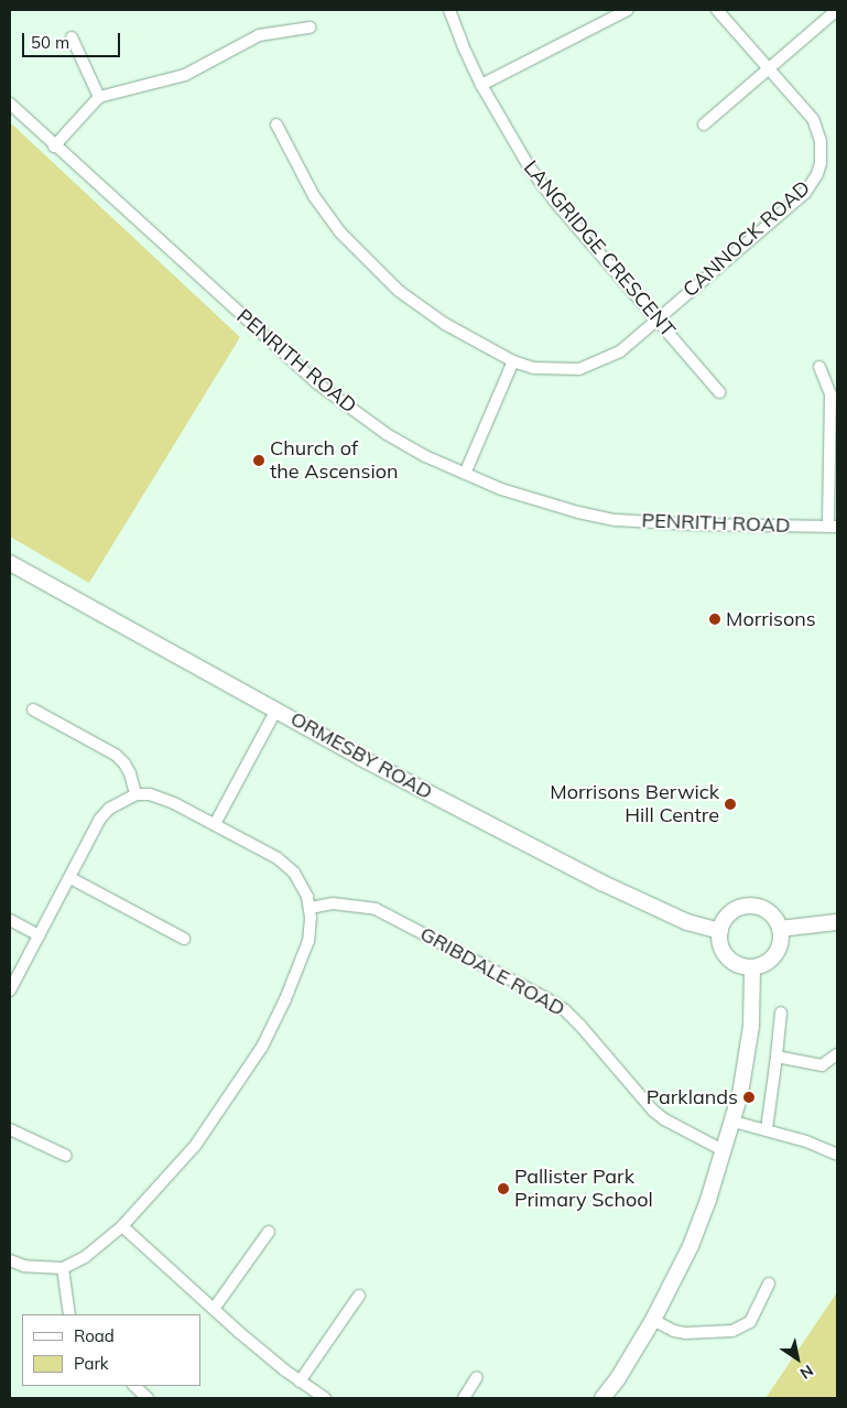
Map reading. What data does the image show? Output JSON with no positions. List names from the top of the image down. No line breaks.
{"streets":{"street":["CANNOCK ROAD","LANGRIDGE CRESCENT","PENRITH ROAD","ORMESBY ROAD","GRIBDALE ROAD"]},"crossings":[["CANNOCK ROAD","LANGRIDGE CRESCENT"]],"places":["Church of the Ascension","Morrisons","Morrisons Berwick Hill Centre","Parklands","Pallister Park Primary School"],"legend":["Road","Park"],"scale_bar":"50 m","north":"bottom right"}
